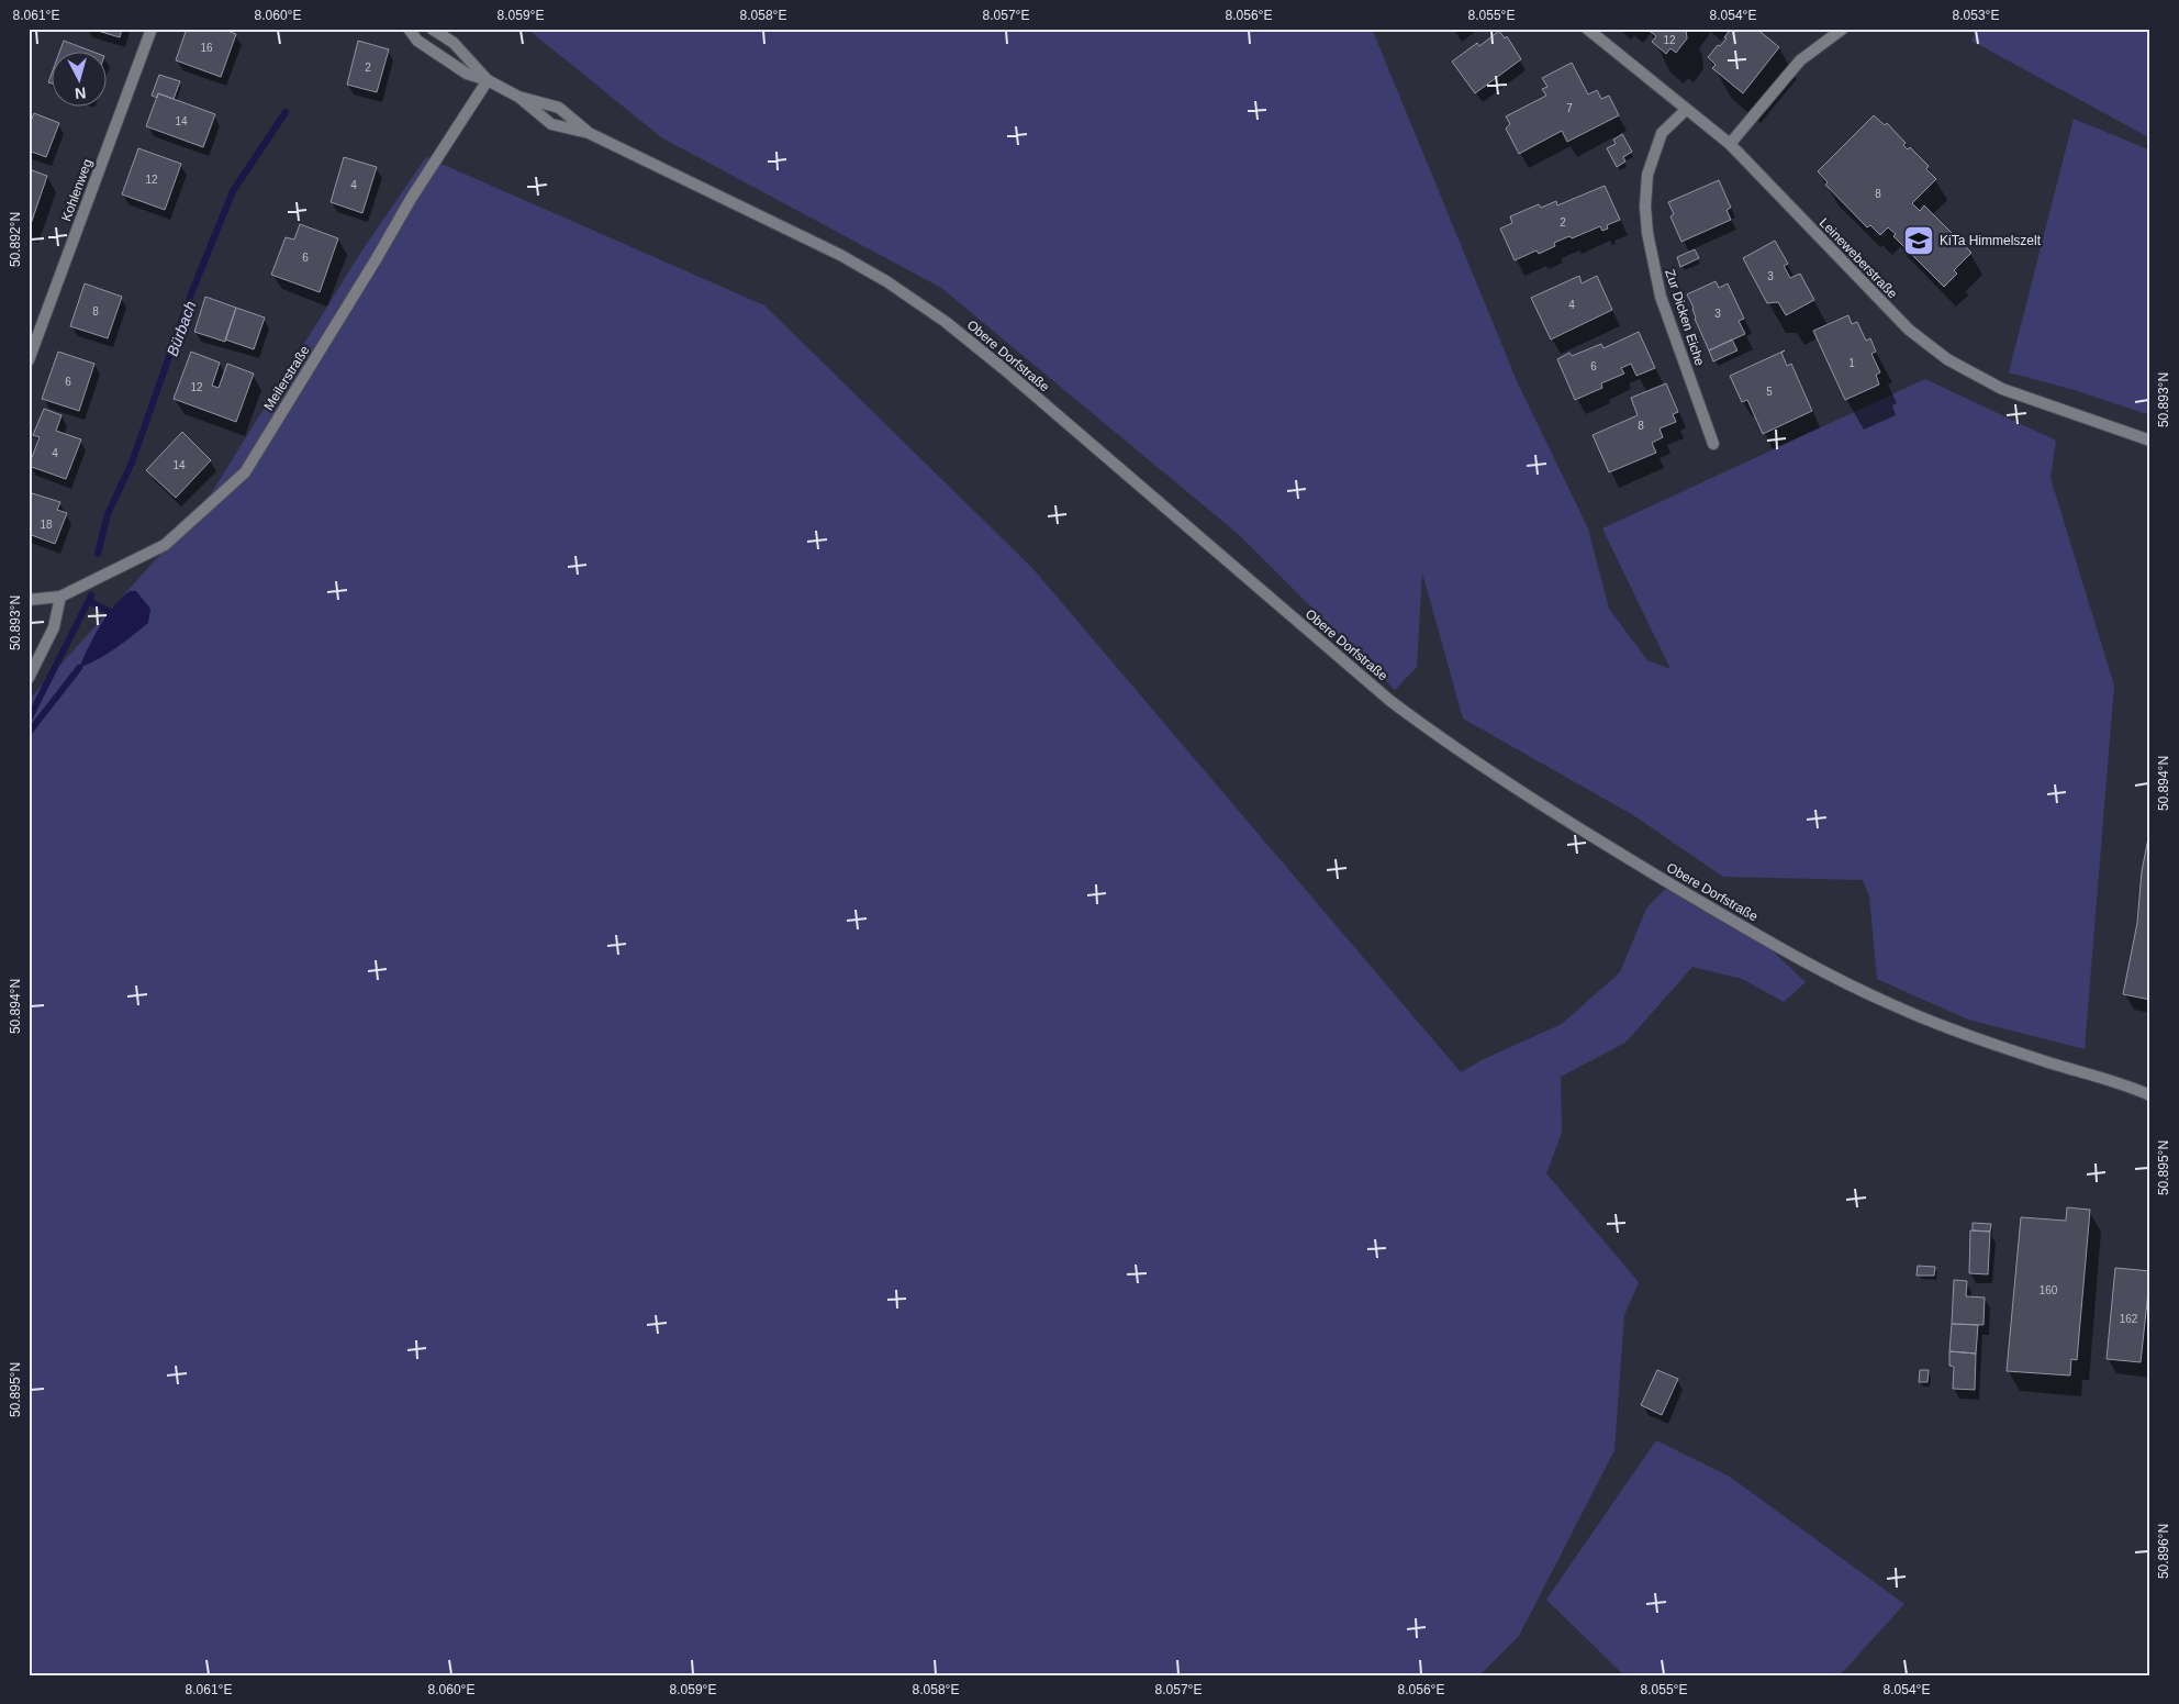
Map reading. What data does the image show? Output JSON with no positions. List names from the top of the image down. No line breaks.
{"streets":{"street":["Kohlenweg","Leineweberstraße","Zur Dicken Eiche","Obere Dorfstraße","Meilerstraße"]},"crossings":[["Leineweberstraße","Zur Dicken Eiche"],["Obere Dorfstraße","Meilerstraße"]],"water":["Bürbach"],"places":{"school or university":["KiTa Himmelszelt"]},"house_numbers":["12","16","2","7","14","12","4","8","2","6","3","4","8","3","1","6","6","12","5","8","4","14","18","160","162"],"north":"bottom","coordinates":["8.061°E","8.060°E","8.059°E","8.058°E","8.057°E","8.056°E","8.055°E","8.054°E","8.053°E","50.892°N","50.893°N","50.894°N","50.895°N","50.896°N"]}
